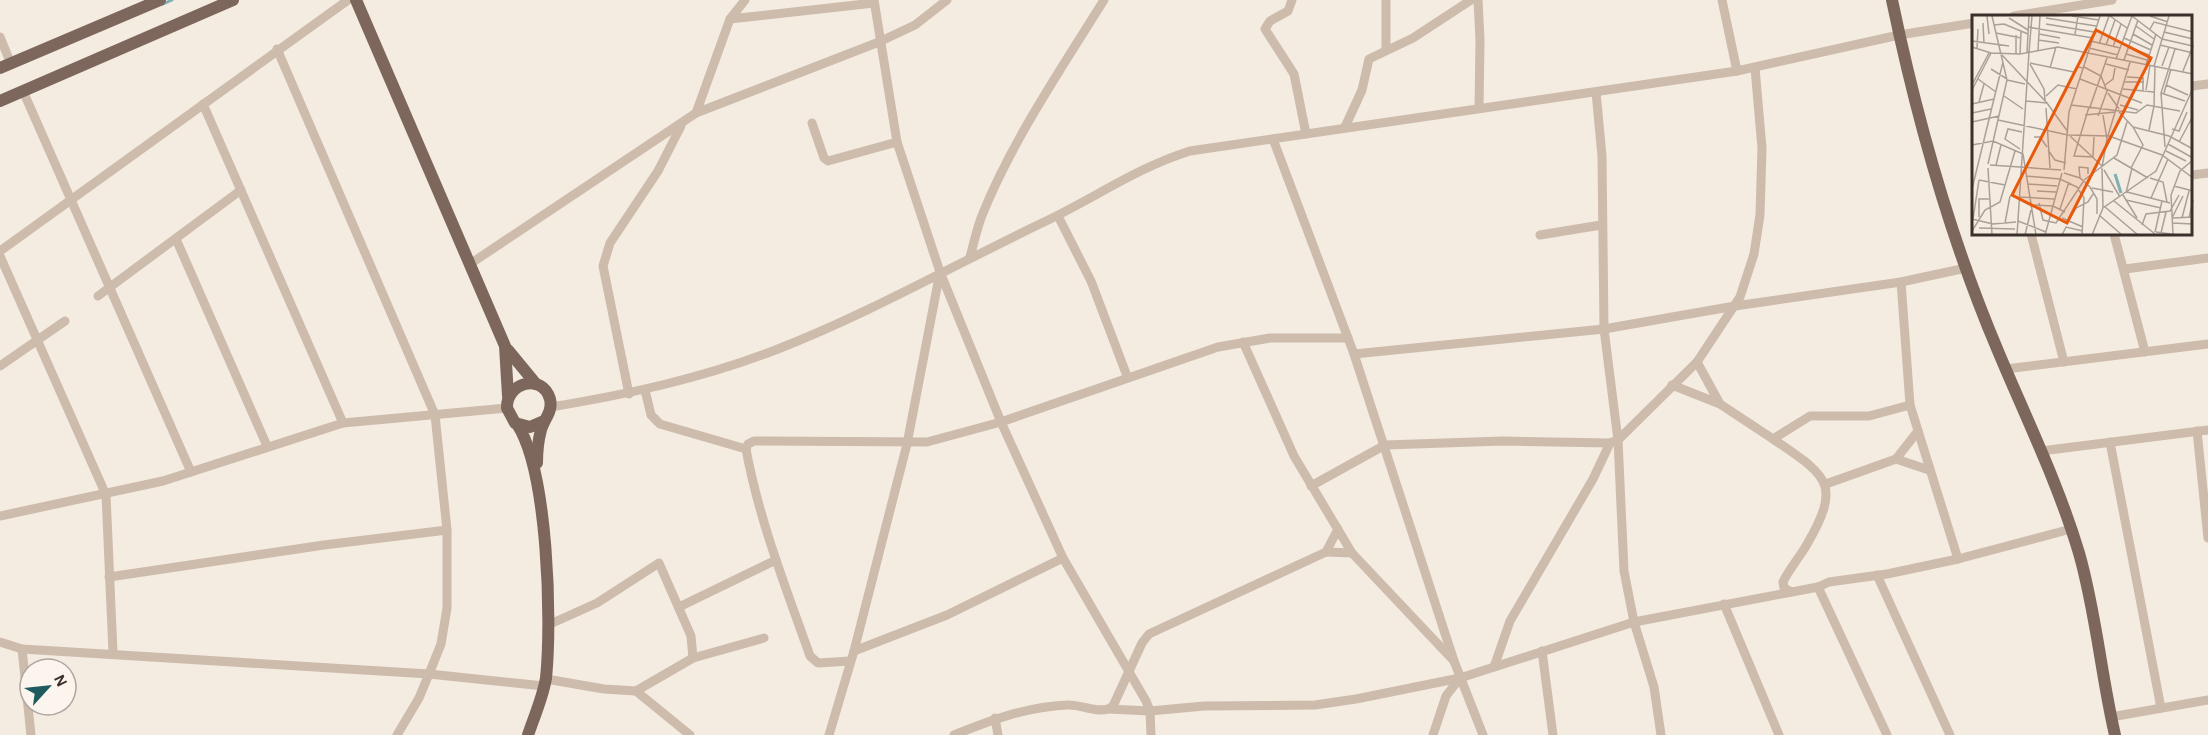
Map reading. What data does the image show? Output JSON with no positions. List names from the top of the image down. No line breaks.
{"north":"top right"}
